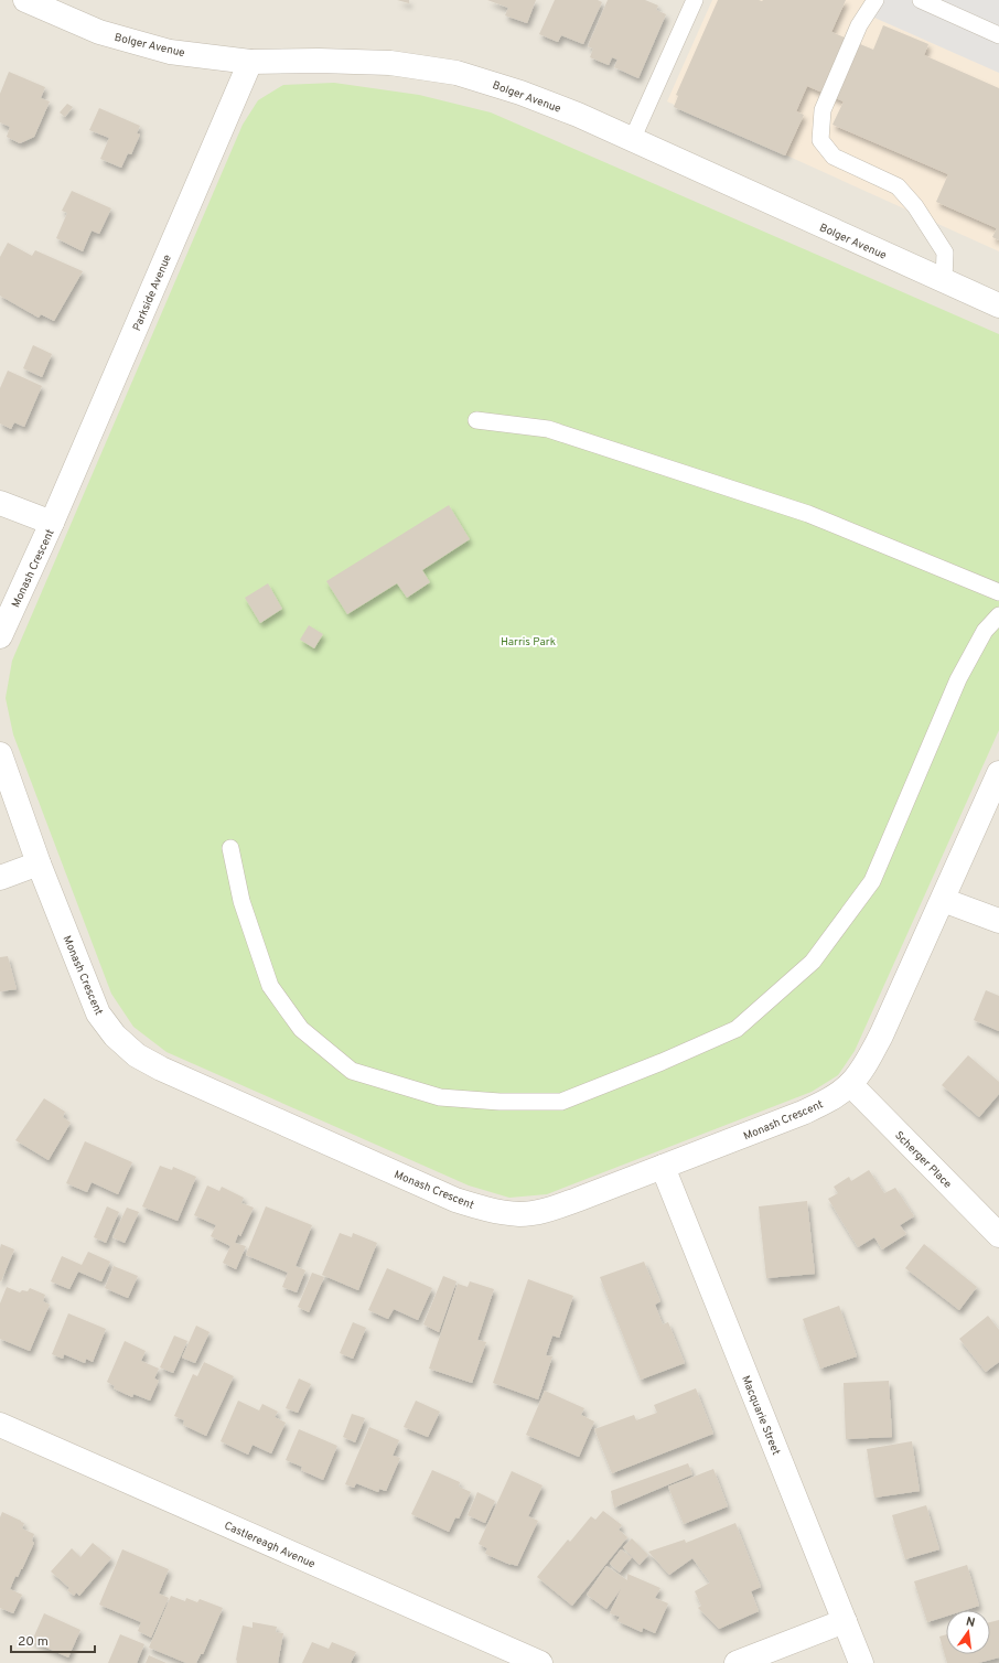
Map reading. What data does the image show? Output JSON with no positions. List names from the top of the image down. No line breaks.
{"streets":{"street":["Bolger Avenue","Parkside Avenue","Monash Crescent","Scherger Place","Macquarie Street","Castlereagh Avenue"]},"crossings":[["Bolger Avenue","Parkside Avenue"],["Parkside Avenue","Monash Crescent"],["Monash Crescent","Scherger Place"],["Monash Crescent","Macquarie Street"]],"parks":["Harris Park"],"scale_bar":"20 m","north":"top"}
